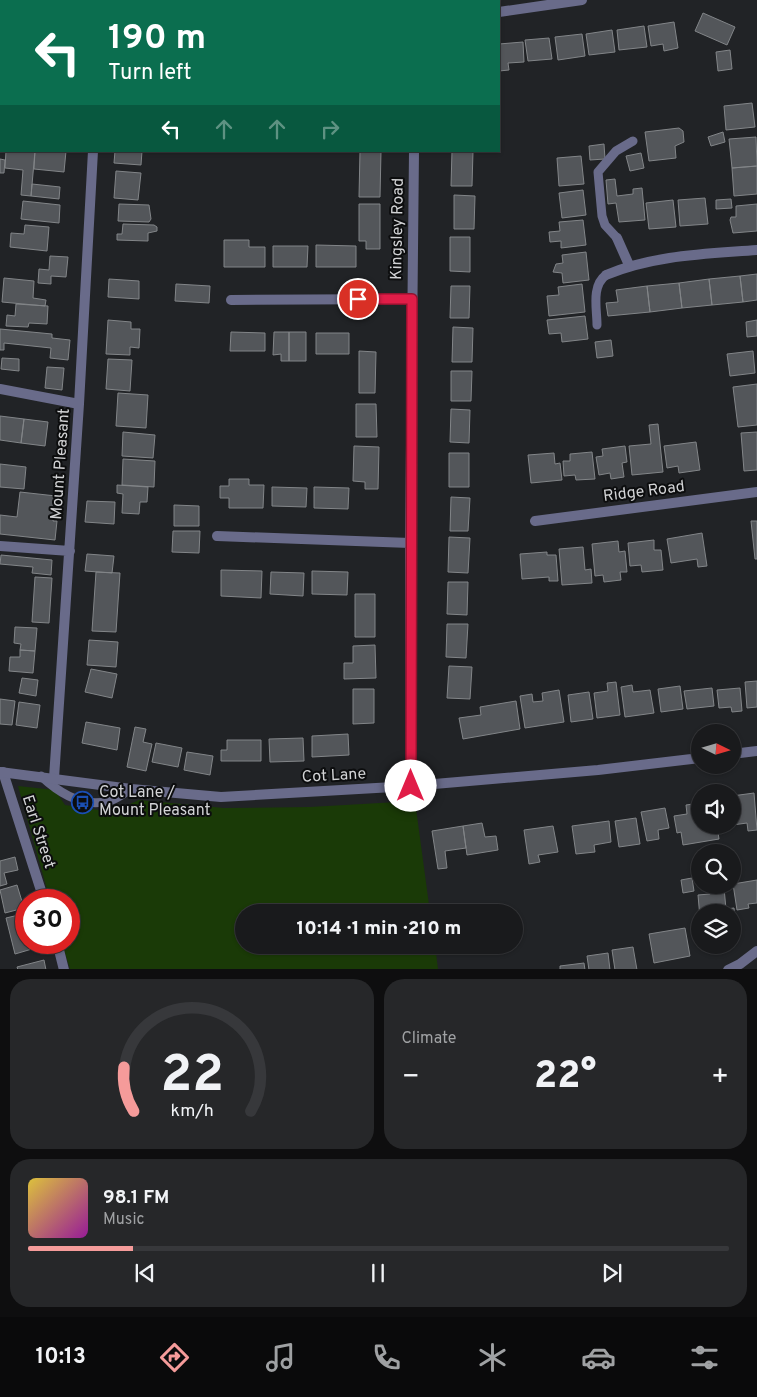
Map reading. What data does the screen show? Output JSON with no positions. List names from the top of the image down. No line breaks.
{"streets":{"street":["Kingsley Road","Mount Pleasant","Ridge Road","Cot Lane","Earl Street"]},"crossings":[["Kingsley Road","Cot Lane"],["Mount Pleasant","Cot Lane"],["Cot Lane","Earl Street"]],"places":{"bus stop":["Cot Lane / Mount Pleasant"]},"north":"right","page":{"turn":["190 m","Turn left"],"limit":"30","trip":"10:14 · 1 min · 210 m","tile":"Climate","heat":["−","22°","+"],"song":["98.1 FM","Music"],"tabs":"10:13","gauge":["22","km/h"]}}
